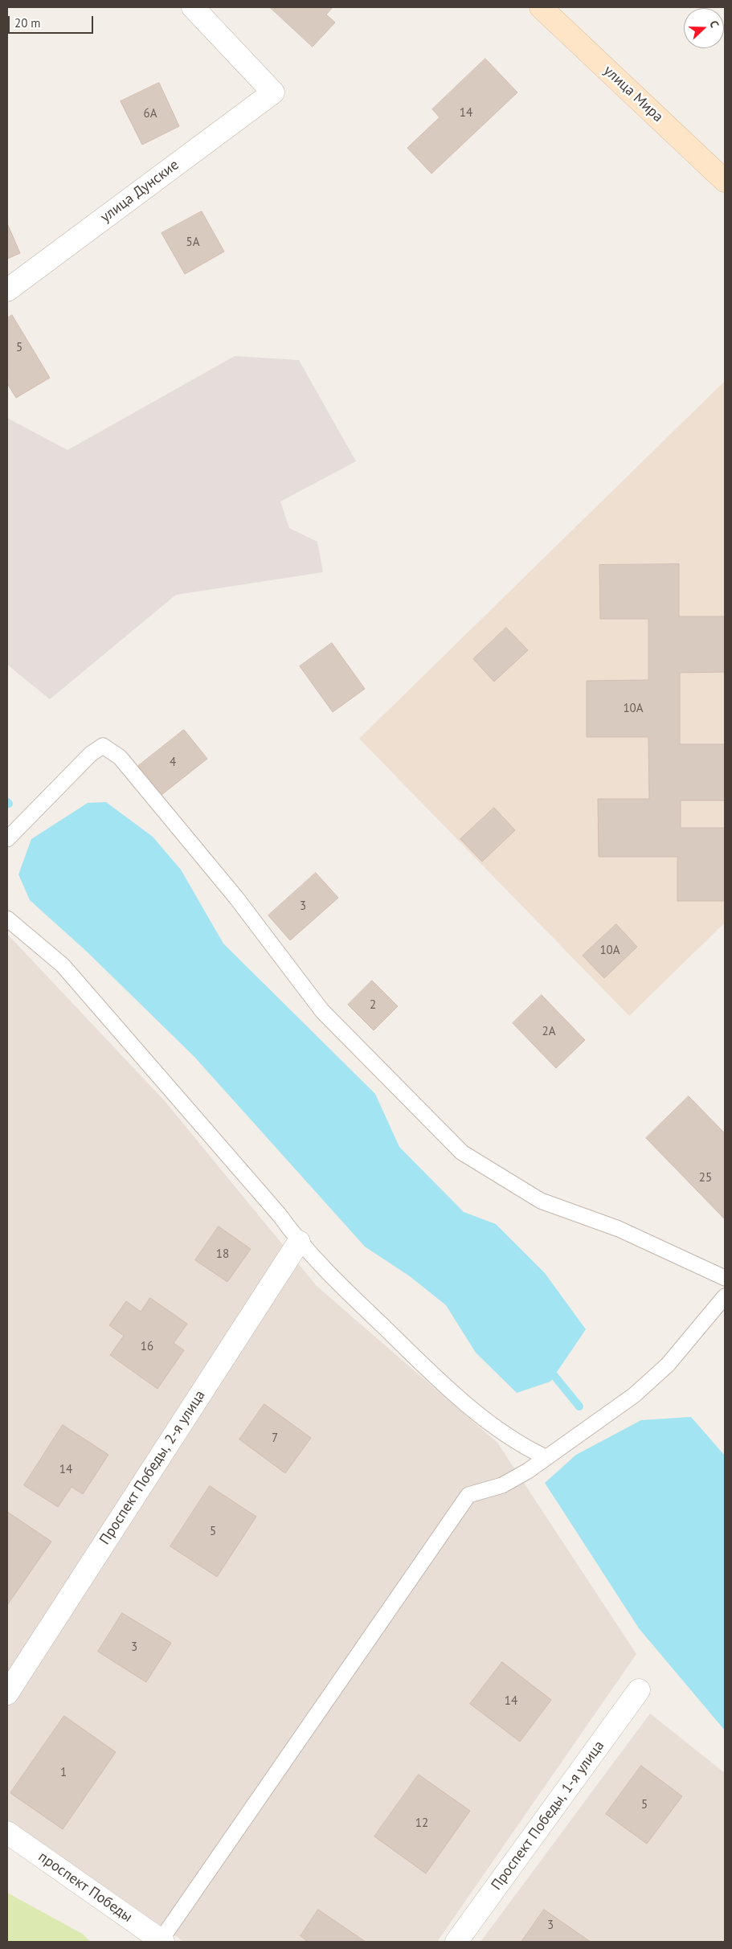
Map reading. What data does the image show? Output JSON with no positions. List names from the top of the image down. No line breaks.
{"streets":{"street":["улица Мира","улица Дунские","Проспект Победы, 2-я улица","Проспект Победы, 1-я улица","проспект Победы"]},"house_numbers":["14","6А","5А","5","10А","4","3","10А","2","2А","25","18","16","7","14","5","3","14","1","5","12","3"],"scale_bar":"20 m","north":"right"}
